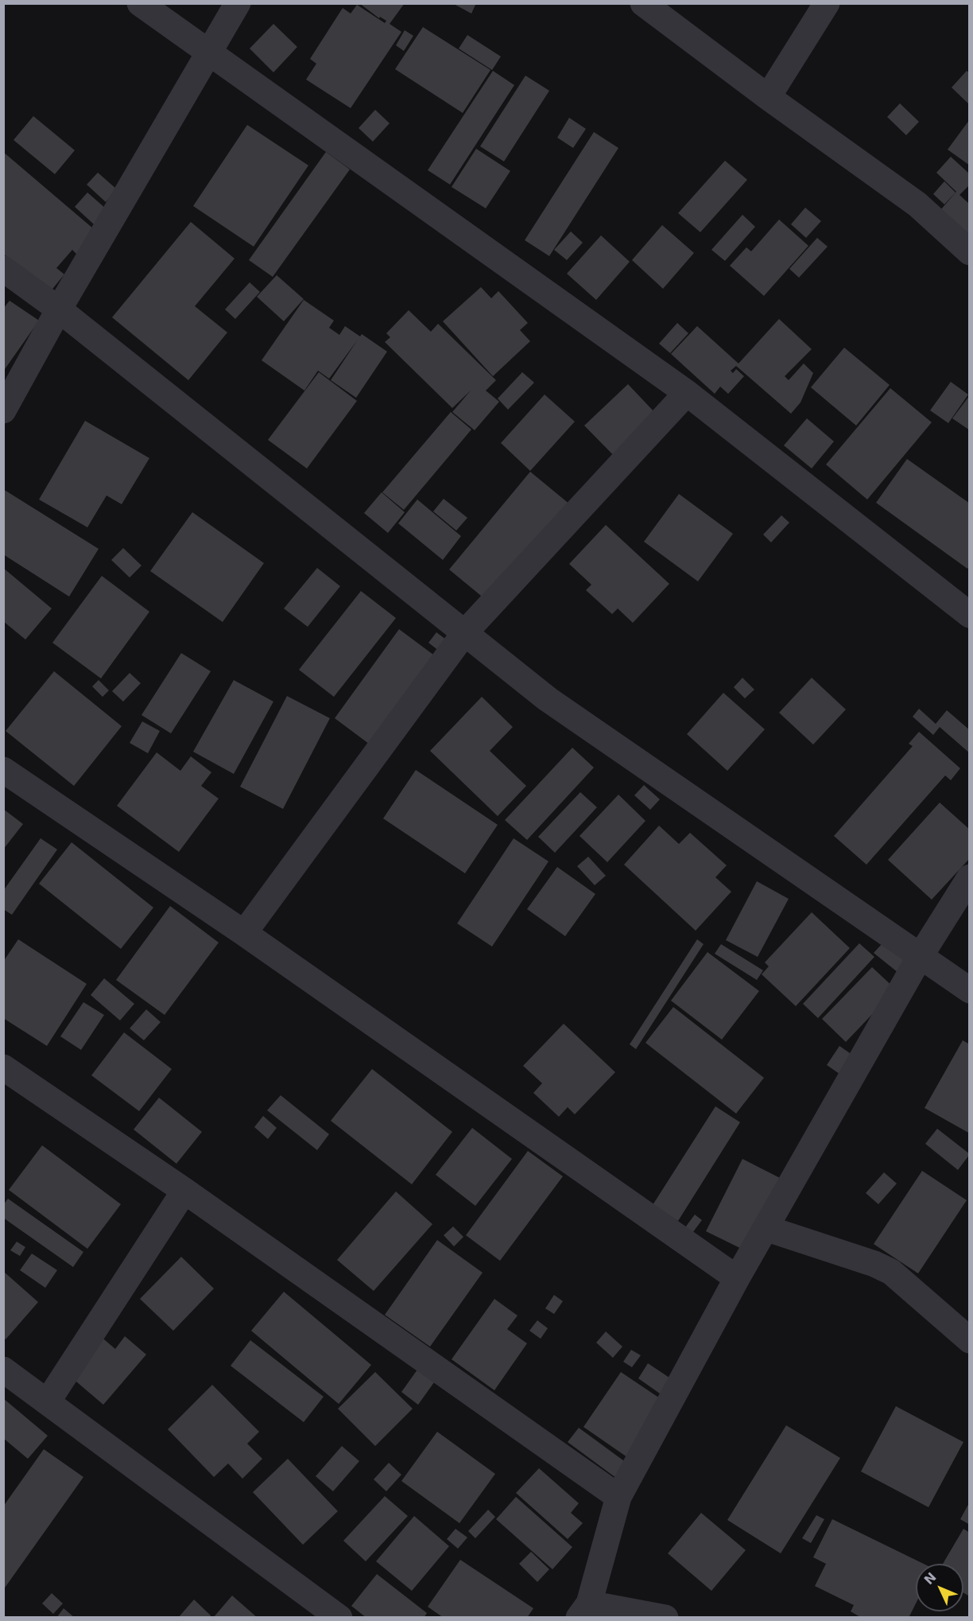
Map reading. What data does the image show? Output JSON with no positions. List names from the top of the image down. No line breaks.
{"north":"top left"}
